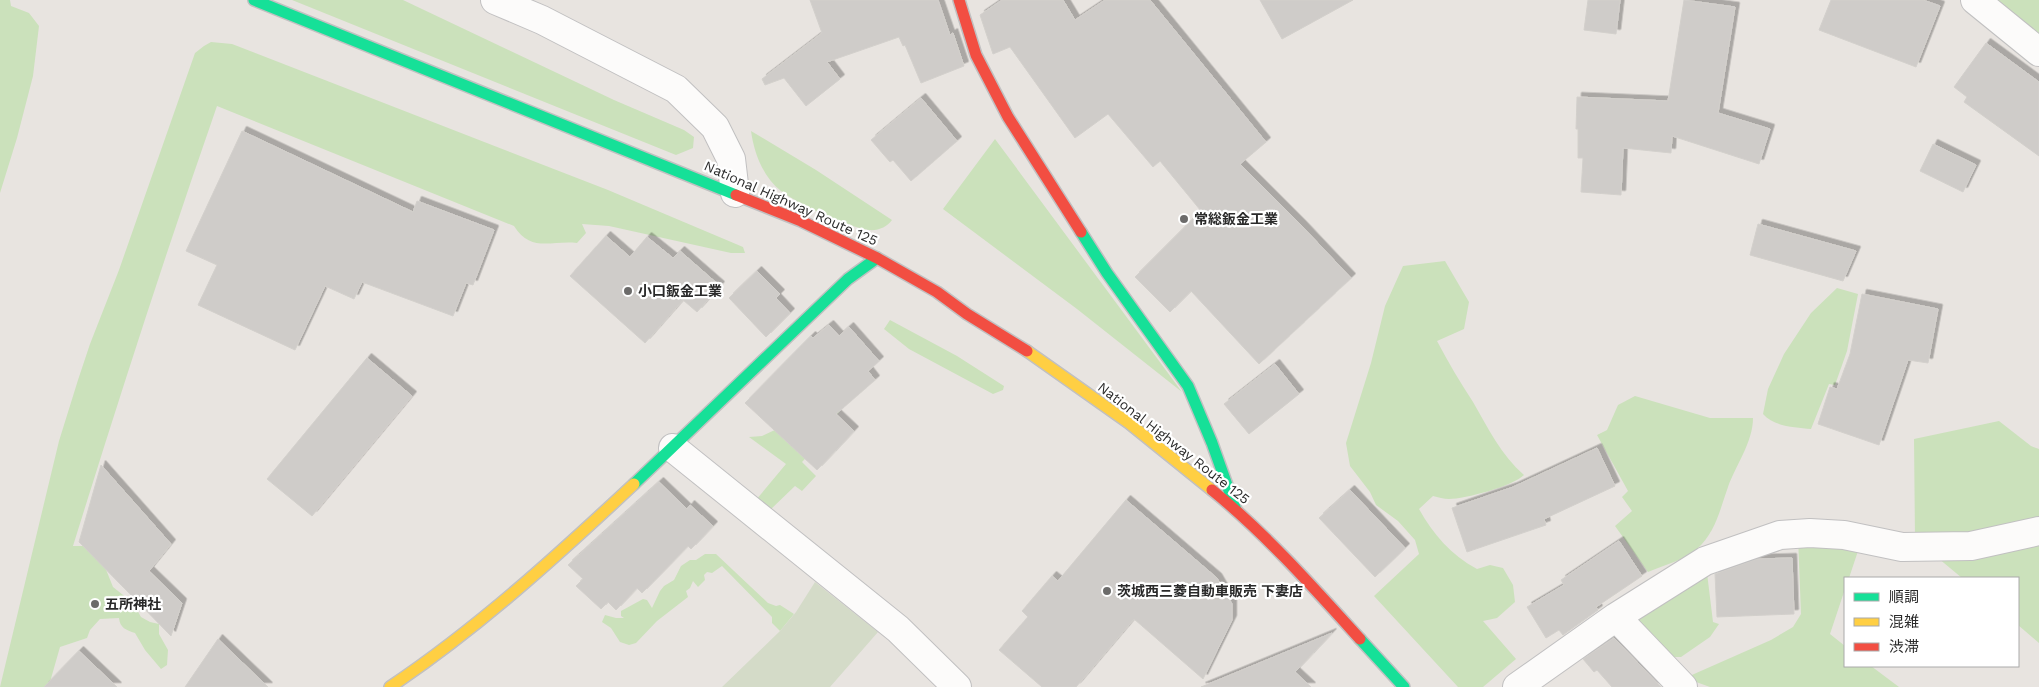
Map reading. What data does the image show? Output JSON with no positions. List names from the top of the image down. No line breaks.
{"streets":{"main road":["National Highway Route 125"]},"places":["常総鈑金工業","小口鈑金工業","茨城西三菱自動車販売 下妻店","五所神社"],"legend":["順調","混雑","渋滞"]}
